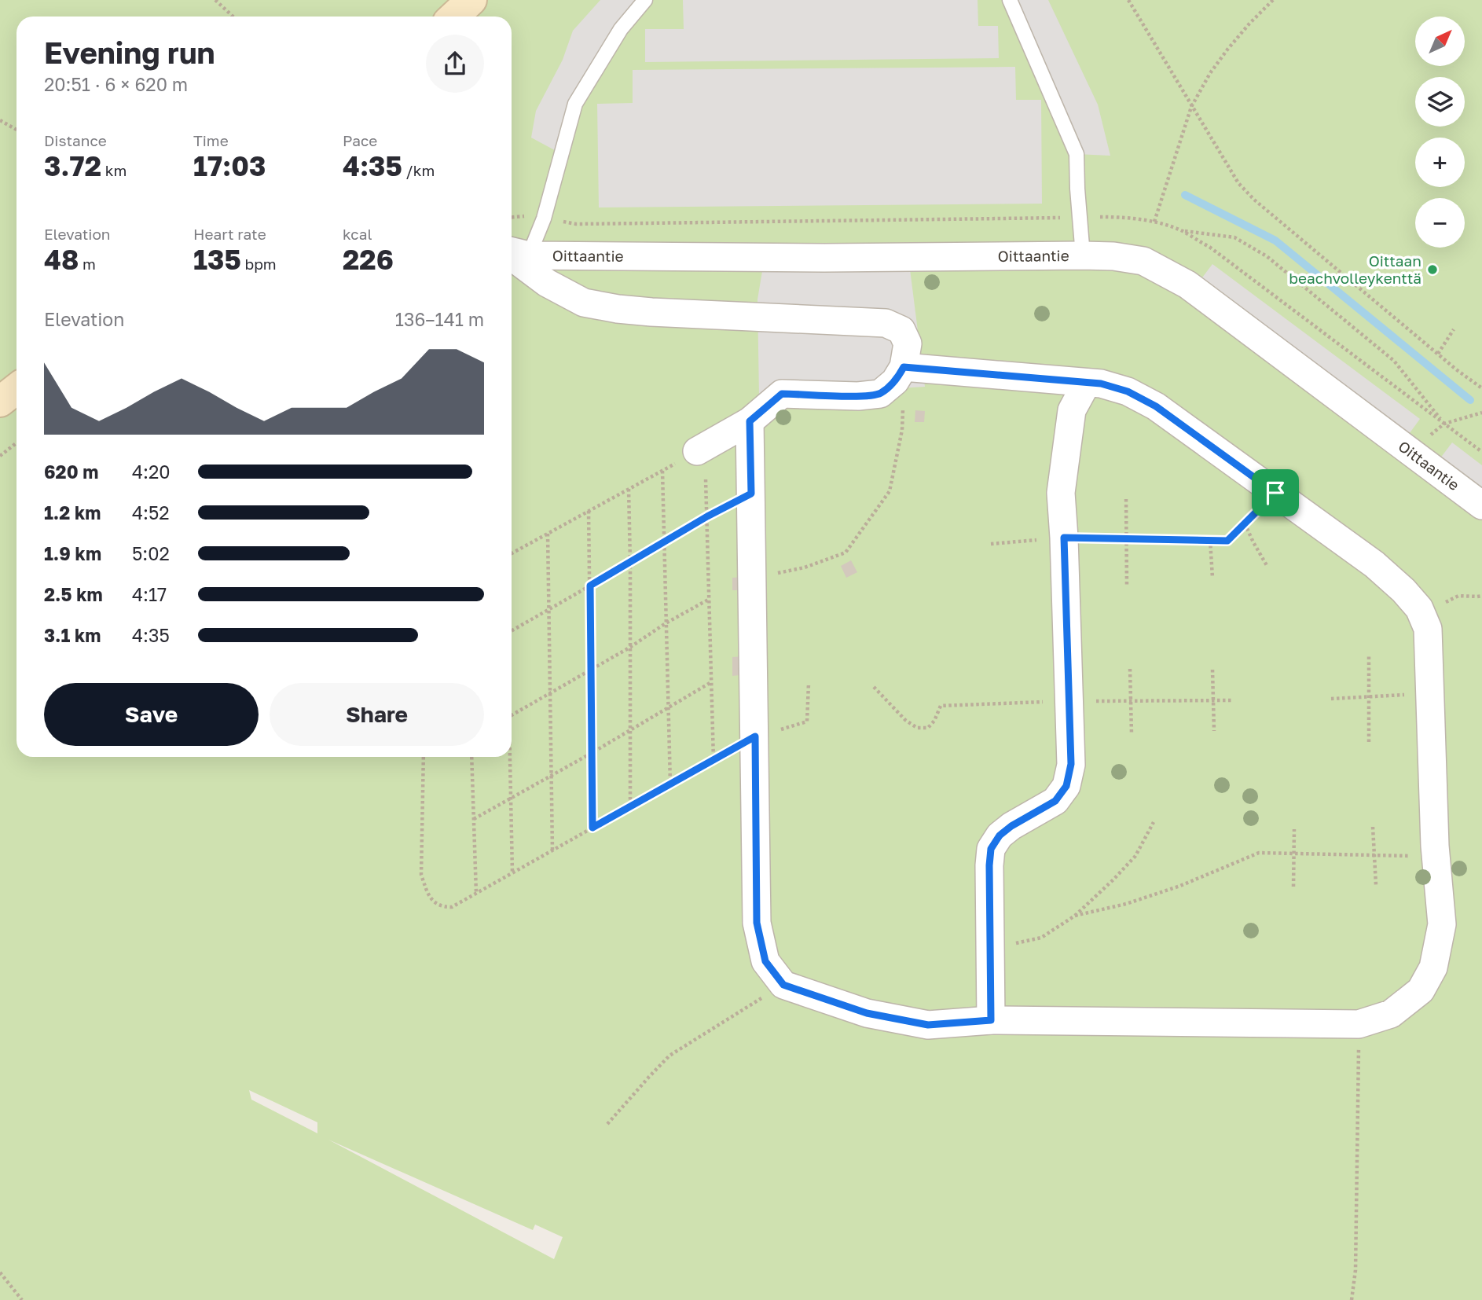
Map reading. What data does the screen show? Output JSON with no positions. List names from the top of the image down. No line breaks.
{"streets":{"street":["Oittaantie"]},"places":["Oittaan beachvolleykenttä"],"north":"top right","page":{"map_buttons":["+","−"],"heading":["Evening run","20:51 · 6 × 620 m"],"stats":[["Distance","3.72 km"],["Time","17:03"],["Pace","4:35 /km"],["Elevation","48 m"],["Heart rate","135 bpm"],["kcal","226"]],"chart":["Elevation","136–141 m"],"list":[{"name":"620 m","note":"4:20"},{"name":"1.2 km","note":"4:52"},{"name":"1.9 km","note":"5:02"},{"name":"2.5 km","note":"4:17"},{"name":"3.1 km","note":"4:35"}],"buttons":["Save","Share"]}}
